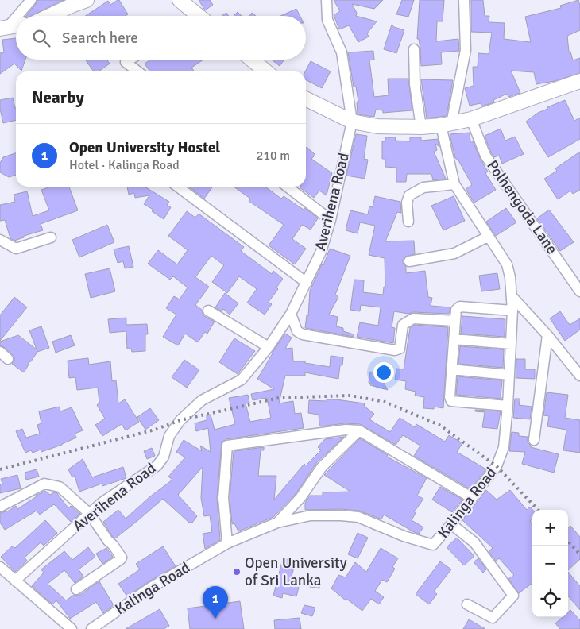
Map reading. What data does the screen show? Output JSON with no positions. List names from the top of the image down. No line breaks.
{"streets":{"street":["Averihena Road","Polhengoda Lane","Kalinga Road"]},"places":["Open University of Sri Lanka"],"page":{"search":"Search here","heading":"Nearby","list":[{"mark":"1","name":"Open University Hostel","note":"Hotel · Kalinga Road","value":"210 m"}],"map_buttons":["+","−"],"pins":"1"}}
